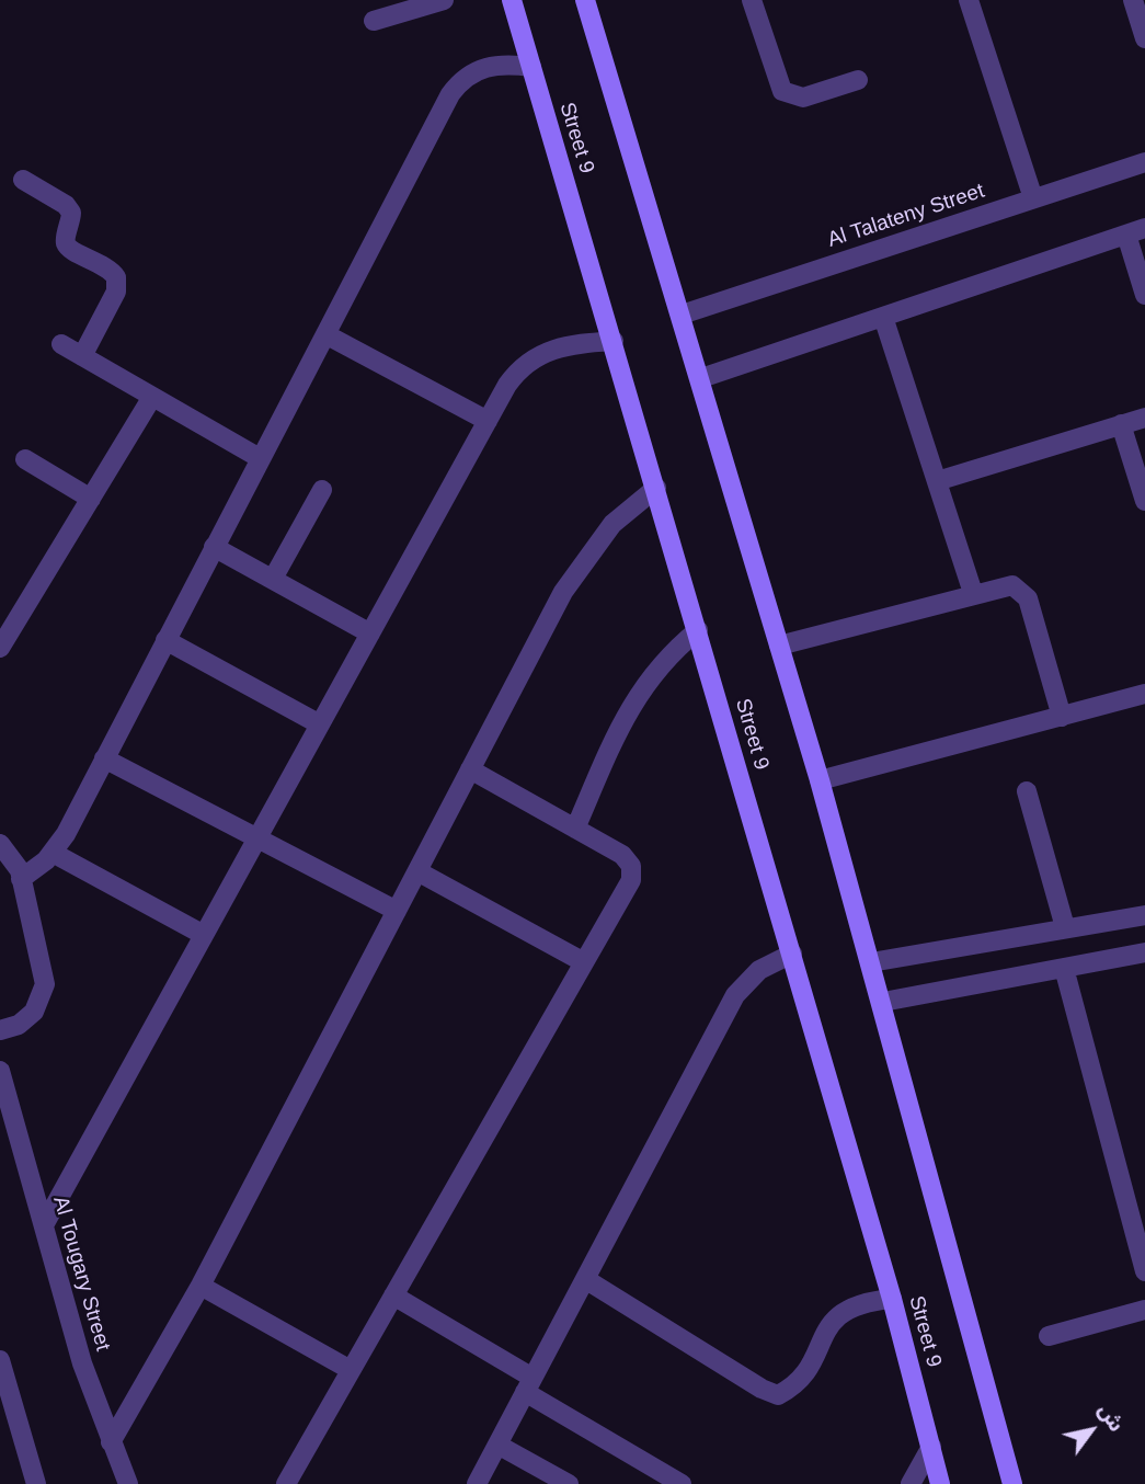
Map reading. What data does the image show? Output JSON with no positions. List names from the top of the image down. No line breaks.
{"streets":{"main road":["Street 9"],"street":["Al Talateny Street","Al Tougary Street"]},"north":"top right"}
